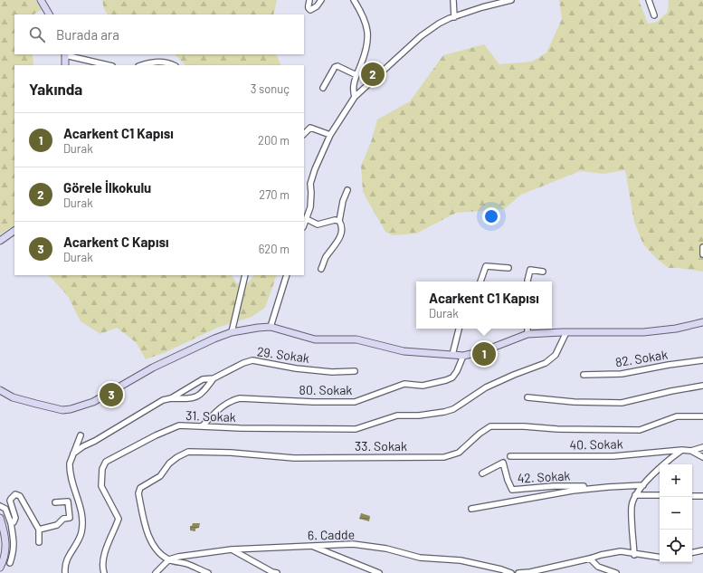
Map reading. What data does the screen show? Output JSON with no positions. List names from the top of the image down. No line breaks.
{"streets":{"street":["29. Sokak","82. Sokak","80. Sokak","31. Sokak","40. Sokak","33. Sokak","42. Sokak","6. Cadde"]},"crossings":[["80. Sokak","31. Sokak"],["33. Sokak","6. Cadde"]],"page":{"search":"Burada ara","pins":["2","1","3"],"heading":["Yakında","3 sonuç"],"list":[{"mark":"1","name":"Acarkent C1 Kapısı","note":"Durak","value":"200 m"},{"mark":"2","name":"Görele İlkokulu","note":"Durak","value":"270 m"},{"mark":"3","name":"Acarkent C Kapısı","note":"Durak","value":"620 m"}],"popup":["Acarkent C1 Kapısı","Durak"],"map_buttons":["+","−"]}}
